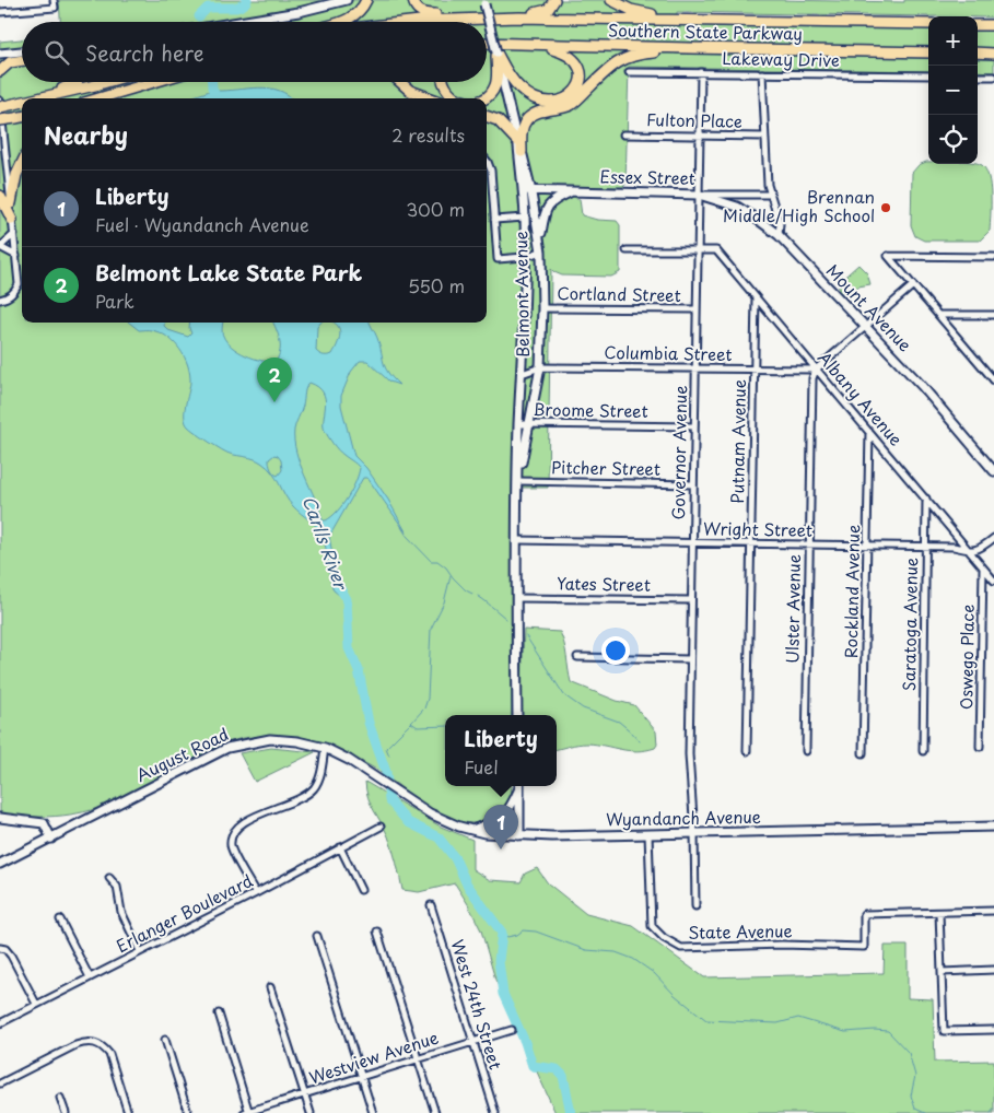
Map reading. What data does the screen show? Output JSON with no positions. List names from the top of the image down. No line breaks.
{"streets":{"highway":["Southern State Parkway"],"street":["Lakeway Drive","Fulton Place","Essex Street","Belmont Avenue","Cortland Street","Mount Avenue","Columbia Street","Albany Avenue","Broome Street","Putnam Avenue","Governor Avenue","Pitcher Street","Wright Street","Yates Street","Rockland Avenue","Ulster Avenue","Saratoga Avenue","Oswego Place","August Road","Wyandanch Avenue","Erlanger Boulevard","State Avenue","West 24th Street","Westview Avenue"]},"crossings":[["Lakeway Drive","Governor Avenue"],["Fulton Place","Governor Avenue"],["Essex Street","Belmont Avenue"],["Essex Street","Mount Avenue"],["Essex Street","Governor Avenue"],["Belmont Avenue","Cortland Street"],["Belmont Avenue","Columbia Street"],["Belmont Avenue","Broome Street"],["Belmont Avenue","Pitcher Street"],["Belmont Avenue","Wright Street"],["Belmont Avenue","Yates Street"],["Cortland Street","Governor Avenue"],["Mount Avenue","Governor Avenue"],["Columbia Street","Albany Avenue"],["Columbia Street","Putnam Avenue"],["Columbia Street","Governor Avenue"],["Columbia Street","Ulster Avenue"],["Albany Avenue","Putnam Avenue"],["Albany Avenue","Governor Avenue"],["Albany Avenue","Wright Street"],["Albany Avenue","Rockland Avenue"],["Albany Avenue","Ulster Avenue"],["Albany Avenue","Saratoga Avenue"],["Albany Avenue","Oswego Place"],["Broome Street","Governor Avenue"],["Putnam Avenue","Wright Street"],["Governor Avenue","Pitcher Street"],["Governor Avenue","Wright Street"],["Governor Avenue","Yates Street"],["Governor Avenue","Wyandanch Avenue"],["Wright Street","Rockland Avenue"],["Wright Street","Ulster Avenue"],["Wright Street","Saratoga Avenue"],["August Road","Wyandanch Avenue"],["Wyandanch Avenue","State Avenue"],["West 24th Street","Westview Avenue"]],"water":["Carlls River"],"places":["Brennan Middle/High School"],"page":{"map_buttons":["+","−"],"search":"Search here","heading":["Nearby","2 results"],"list":[{"mark":"1","name":"Liberty","note":"Fuel · Wyandanch Avenue","value":"300 m"},{"mark":"2","name":"Belmont Lake State Park","note":"Park","value":"550 m"}],"pins":["2","1"],"popup":["Liberty","Fuel"]}}
